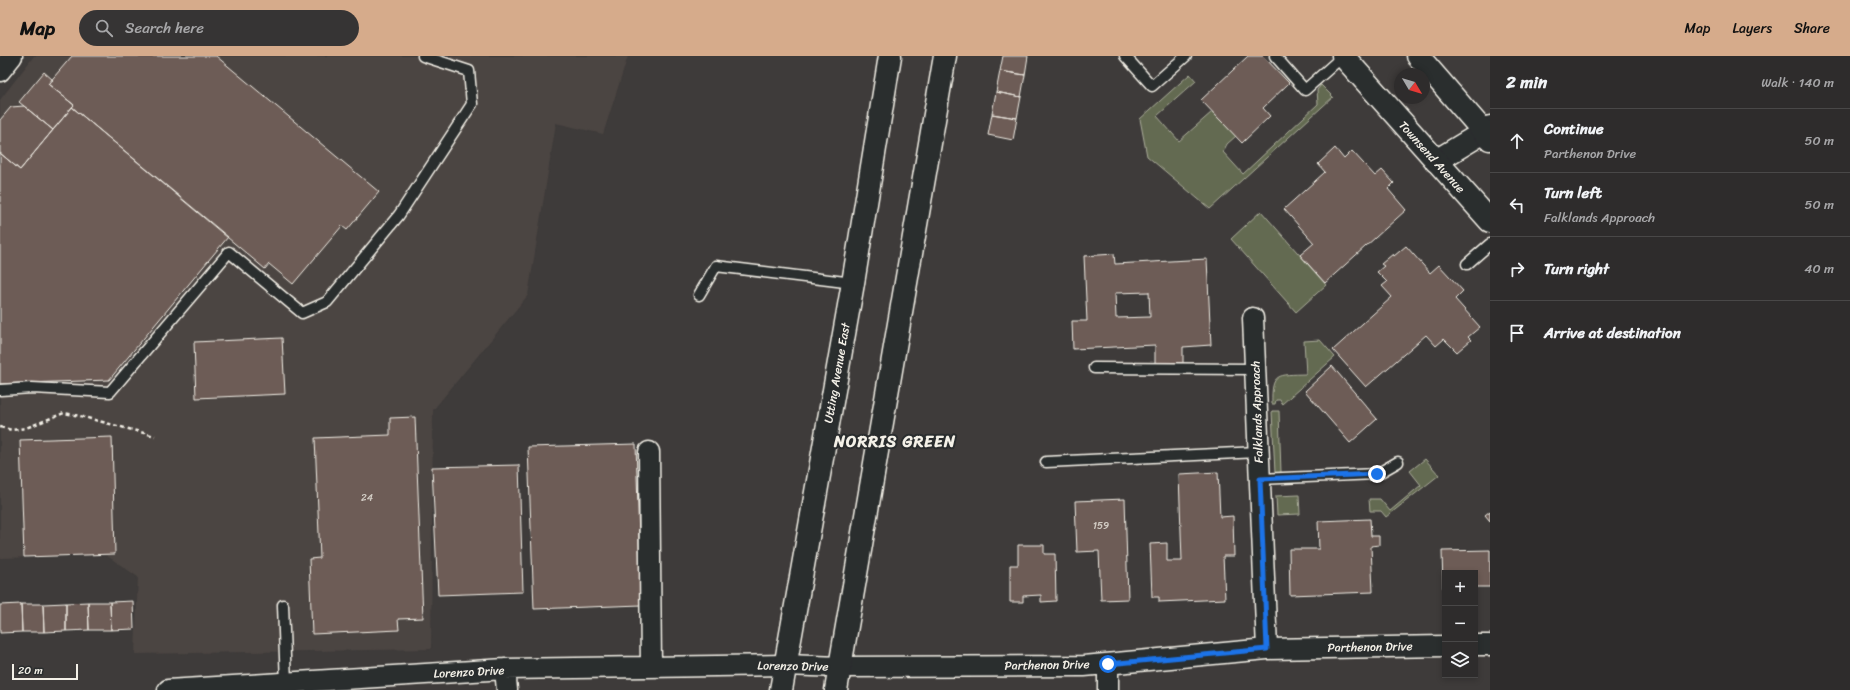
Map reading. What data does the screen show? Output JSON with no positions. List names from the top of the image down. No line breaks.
{"streets":{"street":["Townsend Avenue","Utting Avenue East","Falklands Approach","Parthenon Drive","Lorenzo Drive"]},"crossings":[["Utting Avenue East","Lorenzo Drive"],["Falklands Approach","Parthenon Drive"],["Parthenon Drive","Lorenzo Drive"]],"districts":["NORRIS GREEN"],"house_numbers":["24","159"],"scale_bar":"20 m","north":"bottom right","page":{"header":"Map","search":"Search here","nav":["Map","Layers","Share"],"heading":["2 min","Walk · 140 m"],"list":[["Continue","Parthenon Drive","50 m"],["Turn left","Falklands Approach","50 m"],["Turn right","40 m"],"Arrive at destination"],"map_buttons":["+","−"],"scale":"20 m"}}
